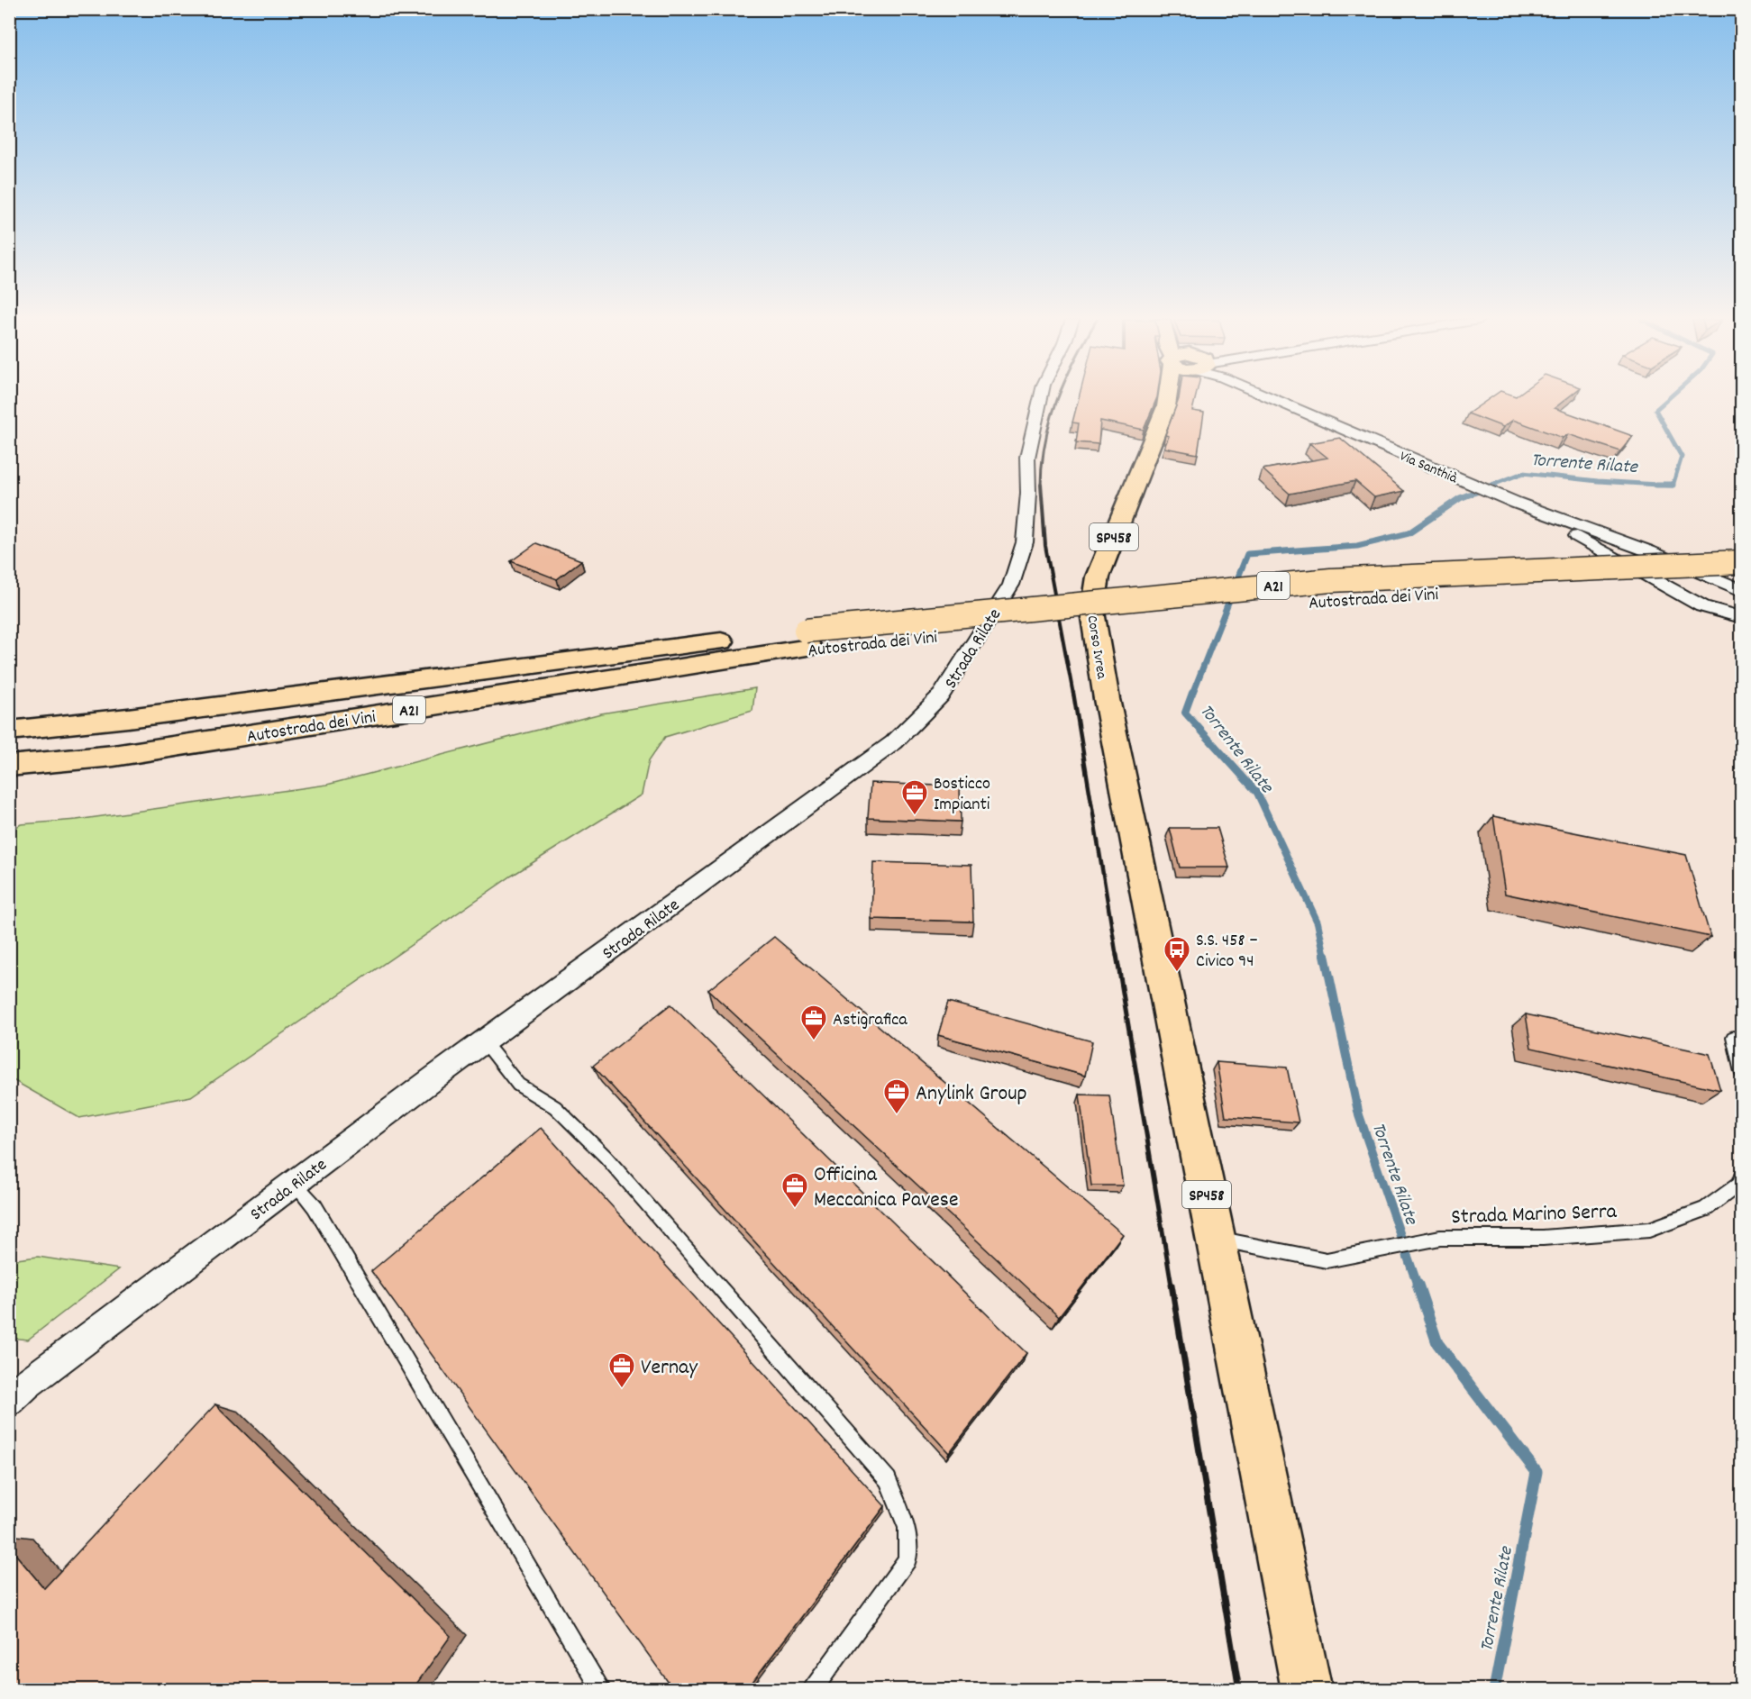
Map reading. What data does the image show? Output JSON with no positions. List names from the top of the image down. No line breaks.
{"streets":{"main road":["SP458","A21","Autostrada dei Vini","Corso Ivrea"],"street":["Via Santhià","Strada Rilate"],"lane":["Strada Marino Serra"]},"crossings":[["SP458","Corso Ivrea"],["SP458","Strada Marino Serra"],["Corso Ivrea","Strada Marino Serra"]],"water":["Torrente Rilate"],"places":{"office":["Bosticco Impianti","Astigrafica","Anylink Group","Officina Meccanica Pavese","Vernay"],"bus stop":["S.S. 458 – Civico 94"]}}
